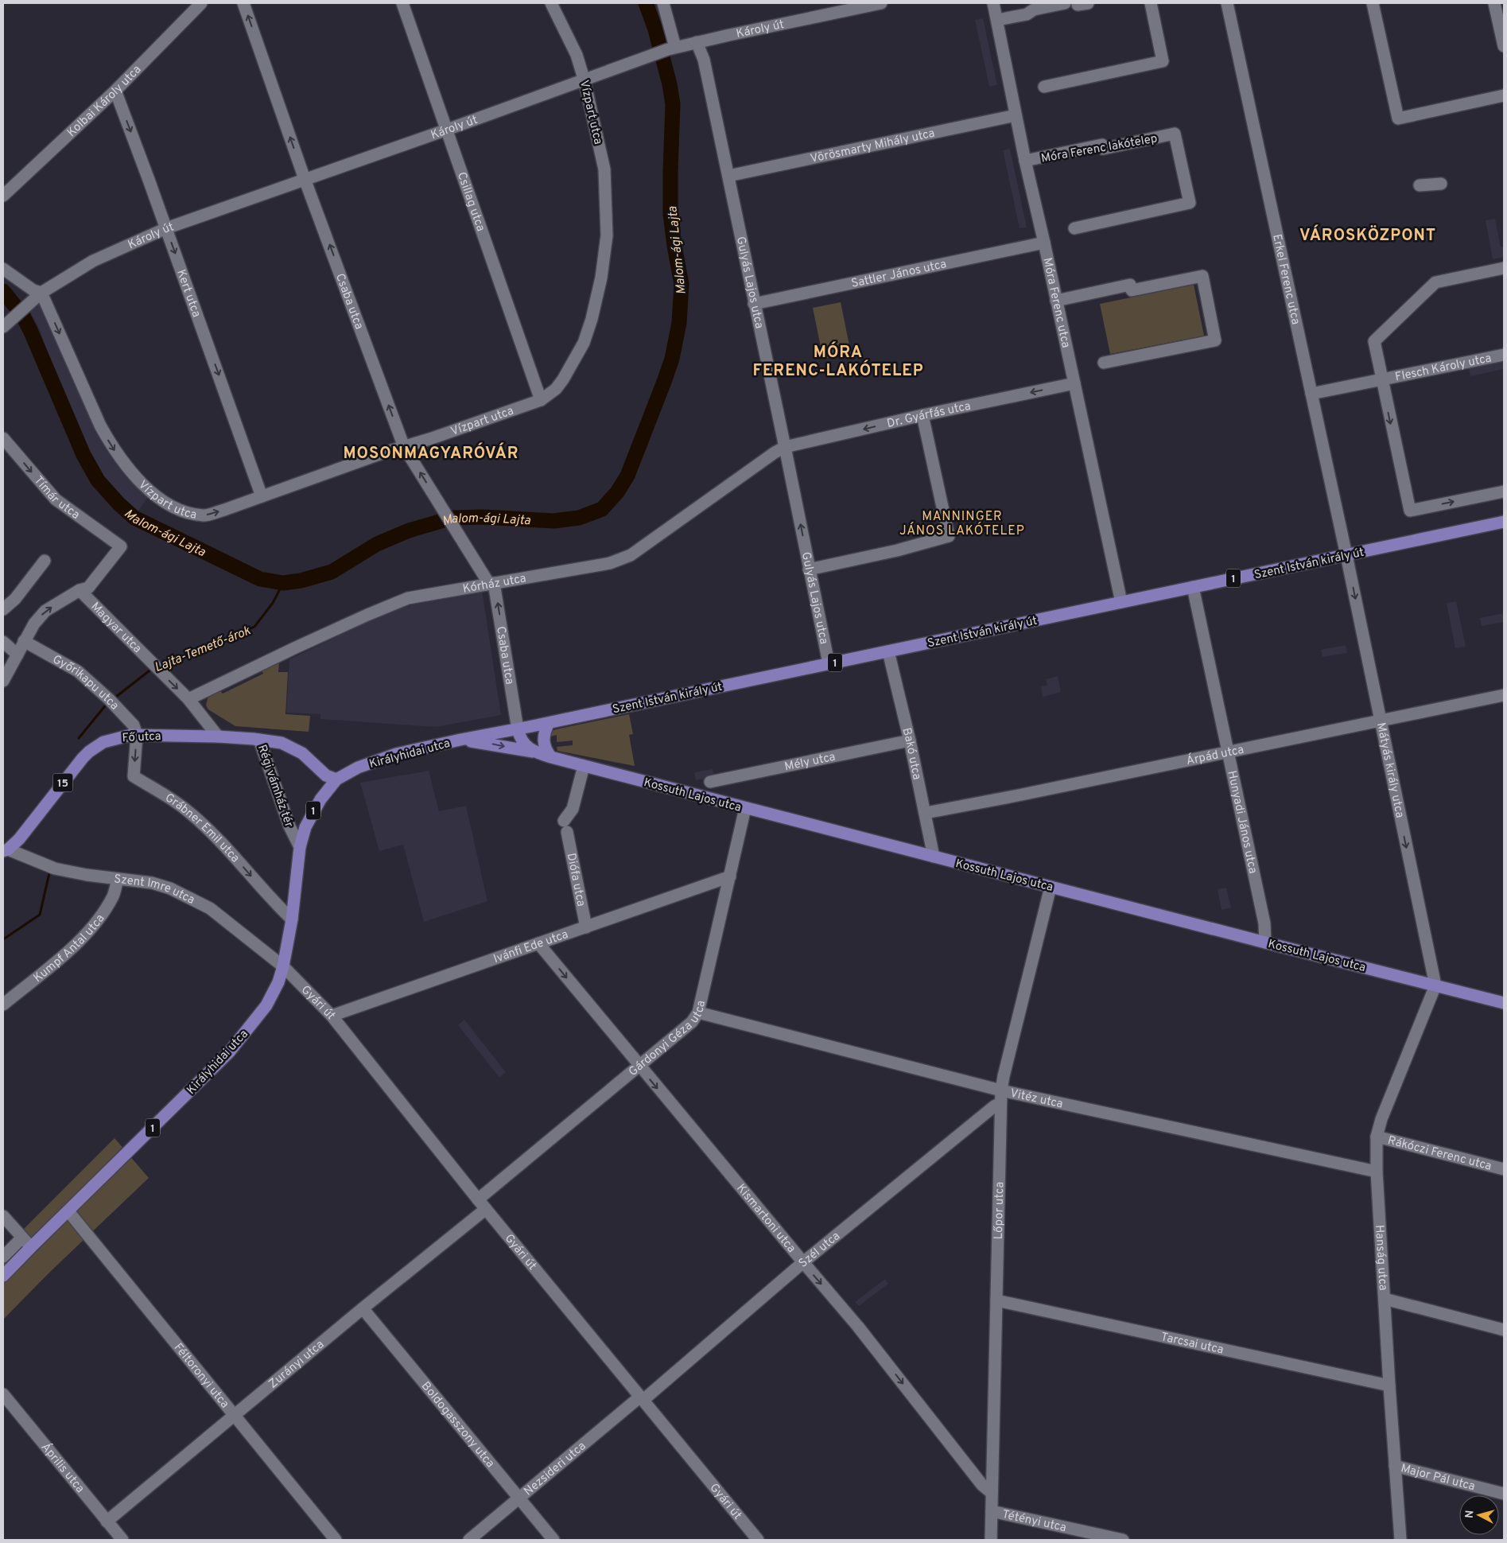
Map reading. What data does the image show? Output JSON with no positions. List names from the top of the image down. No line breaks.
{"streets":{"main road":["Szent István király út","1","Fő utca","Királyhidai utca","15","Régi vámház tér","Kossuth Lajos utca"],"street":["Károly út","Kolbai Károly utca","Vízpart utca","Vörösmarty Mihály utca","Móra Ferenc lakótelep","Csillag utca","Sattler János utca","Erkel Ferenc utca","Gulyás Lajos utca","Kert utca","Csaba utca","Móra Ferenc utca","Flesch Károly utca","Dr. Gyárfás utca","Tímár utca","Kórház utca","Magyar utca","Győrikapu utca","Bakó utca","Árpád utca","Mély utca","Mátyás király utca","Hunyadi János utca","Grábner Emil utca","Diófa utca","Szent Imre utca","Kumpf Antal utca","Ivánfi Ede utca","Gyári út","Gárdonyi Géza utca","Vitéz utca","Rákóczi Ferenc utca","Lőpor utca","Kismartoni utca","Szél utca","Hanság utca","Tarcsai utca","Zurányi utca","Féltoronyi utca","Boldogasszony utca","Április utca","Nezsideri utca","Major Pál utca","Tétényi utca"]},"crossings":[["Károly út","Vízpart utca"],["Károly út","Csillag utca"],["Károly út","Gulyás Lajos utca"],["Károly út","Kert utca"],["Károly út","Csaba utca"],["Kolbai Károly utca","Kert utca"],["Vízpart utca","Csillag utca"],["Vízpart utca","Kert utca"],["Vízpart utca","Csaba utca"],["Vörösmarty Mihály utca","Gulyás Lajos utca"],["Vörösmarty Mihály utca","Móra Ferenc utca"],["Móra Ferenc lakótelep","Móra Ferenc utca"],["Sattler János utca","Gulyás Lajos utca"],["Sattler János utca","Móra Ferenc utca"],["Erkel Ferenc utca","Flesch Károly utca"],["Erkel Ferenc utca","Szent István király út"],["Erkel Ferenc utca","Mátyás király utca"],["Gulyás Lajos utca","Dr. Gyárfás utca"],["Gulyás Lajos utca","Szent István király út"],["Gulyás Lajos utca","Kórház utca"],["Csaba utca","Szent István király út"],["Csaba utca","Kórház utca"],["Csaba utca","Kossuth Lajos utca"],["Móra Ferenc utca","Dr. Gyárfás utca"],["Móra Ferenc utca","Szent István király út"],["Dr. Gyárfás utca","Kórház utca"],["Tímár utca","Magyar utca"],["Szent István király út","Királyhidai utca"],["Szent István király út","Bakó utca"],["Szent István király út","Mátyás király utca"],["Szent István király út","Kossuth Lajos utca"],["Szent István király út","Hunyadi János utca"],["Kórház utca","Magyar utca"],["Magyar utca","Fő utca"],["Győrikapu utca","Fő utca"],["Győrikapu utca","Grábner Emil utca"],["Fő utca","Régi vámház tér"],["Fő utca","Grábner Emil utca"],["Fő utca","Szent Imre utca"],["Királyhidai utca","Régi vámház tér"],["Királyhidai utca","Grábner Emil utca"],["Királyhidai utca","Szent Imre utca"],["Királyhidai utca","Gyári út"],["Királyhidai utca","Féltoronyi utca"],["Bakó utca","Árpád utca"],["Bakó utca","Mély utca"],["Bakó utca","Kossuth Lajos utca"],["Árpád utca","Mátyás király utca"],["Árpád utca","Hunyadi János utca"],["Mátyás király utca","Kossuth Lajos utca"],["Mátyás király utca","Hanság utca"],["Kossuth Lajos utca","Hunyadi János utca"],["Kossuth Lajos utca","Diófa utca"],["Kossuth Lajos utca","Gárdonyi Géza utca"],["Kossuth Lajos utca","Lőpor utca"],["Kossuth Lajos utca","Hanság utca"],["Diófa utca","Ivánfi Ede utca"],["Szent Imre utca","Kumpf Antal utca"],["Szent Imre utca","Gyári út"],["Ivánfi Ede utca","Gyári út"],["Ivánfi Ede utca","Gárdonyi Géza utca"],["Ivánfi Ede utca","Kismartoni utca"],["Gyári út","Gárdonyi Géza utca"],["Gyári út","Szél utca"],["Gyári út","Zurányi utca"],["Gyári út","Nezsideri utca"],["Gárdonyi Géza utca","Vitéz utca"],["Gárdonyi Géza utca","Kismartoni utca"],["Gárdonyi Géza utca","Zurányi utca"],["Vitéz utca","Lőpor utca"],["Vitéz utca","Hanság utca"],["Rákóczi Ferenc utca","Hanság utca"],["Lőpor utca","Kismartoni utca"],["Lőpor utca","Szél utca"],["Lőpor utca","Tarcsai utca"],["Lőpor utca","Tétényi utca"],["Kismartoni utca","Szél utca"],["Szél utca","Nezsideri utca"],["Hanság utca","Tarcsai utca"],["Hanság utca","Major Pál utca"],["Zurányi utca","Féltoronyi utca"],["Zurányi utca","Boldogasszony utca"],["Zurányi utca","Április utca"],["Boldogasszony utca","Nezsideri utca"]],"one_way":["Kert utca","Csaba utca","Dr. Gyárfás utca","Magyar utca","Mátyás király utca","Grábner Emil utca","Kismartoni utca"],"districts":["VÁROSKÖZPONT","MÓRA FERENC-LAKÓTELEP","MOSONMAGYARÓVÁR","MANNINGER JÁNOS LAKÓTELEP"],"water":["Malom-ági Lajta","Lajta-Temető-árok"],"north":"left"}
